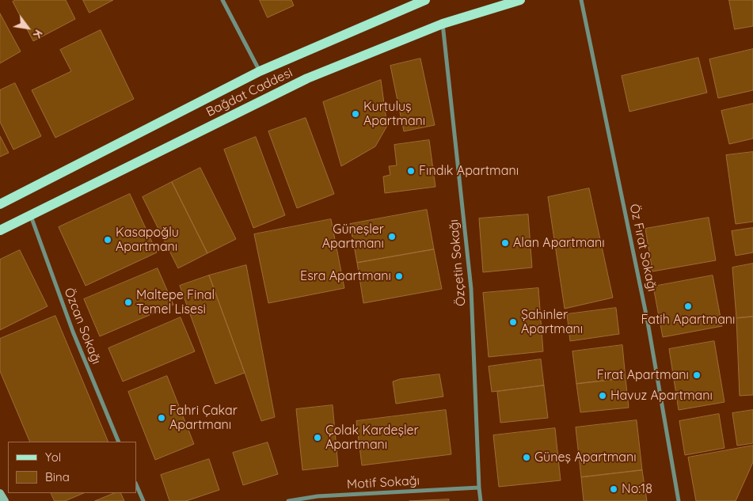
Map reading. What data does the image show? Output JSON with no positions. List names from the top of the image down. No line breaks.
{"streets":{"main road":["Bağdat Caddesi"],"street":["Öz Fırat Sokağı","Özçetin Sokağı","Özcan Sokağı","Motif Sokağı"]},"crossings":[["Bağdat Caddesi","Özçetin Sokağı"],["Bağdat Caddesi","Özcan Sokağı"],["Özçetin Sokağı","Motif Sokağı"]],"places":["Kurtuluş Apartmanı","Fındık Apartmanı","Güneşler Apartmanı","Kasapoğlu Apartmanı","Alan Apartmanı","Esra Apartmanı","Maltepe Final Temel Lisesi","Fatih Apartmanı","Şahinler Apartmanı","Fırat Apartmanı","Havuz Apartmanı","Fahri Çakar Apartmanı","Çolak Kardeşler Apartmanı","Güneş Apartmanı","No:18"],"legend":["Yol","Bina"],"north":"bottom right"}
